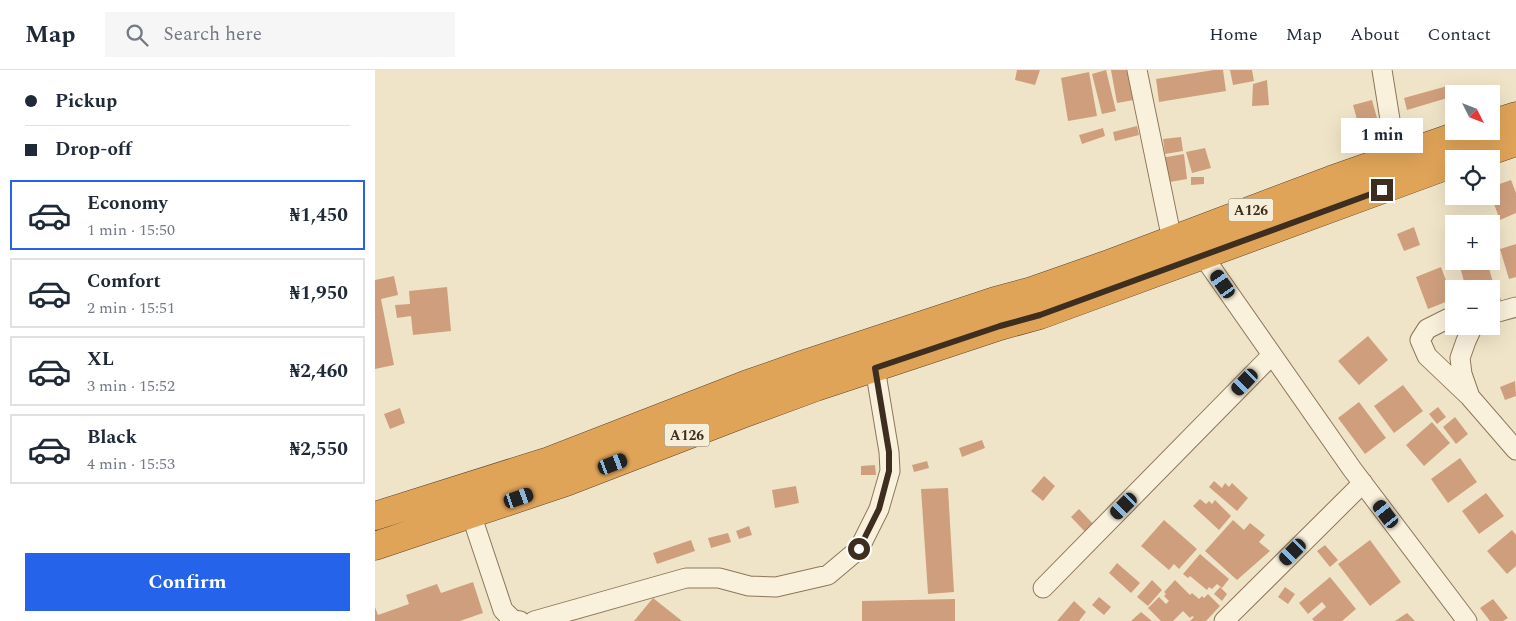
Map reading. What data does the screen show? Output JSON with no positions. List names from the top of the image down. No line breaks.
{"streets":{"highway":["A126"]},"north":"bottom right","page":{"header":"Map","search":"Search here","nav":["Home","Map","About","Contact"],"banner":["Pickup","Drop-off"],"map_buttons":["+","−"],"bubble":"1 min","list":[{"name":"Economy","note":"1 min · 15:50","value":"₦1,450"},{"name":"Comfort","note":"2 min · 15:51","value":"₦1,950"},{"name":"XL","note":"3 min · 15:52","value":"₦2,460"},{"name":"Black","note":"4 min · 15:53","value":"₦2,550"}],"buttons":"Confirm"}}
